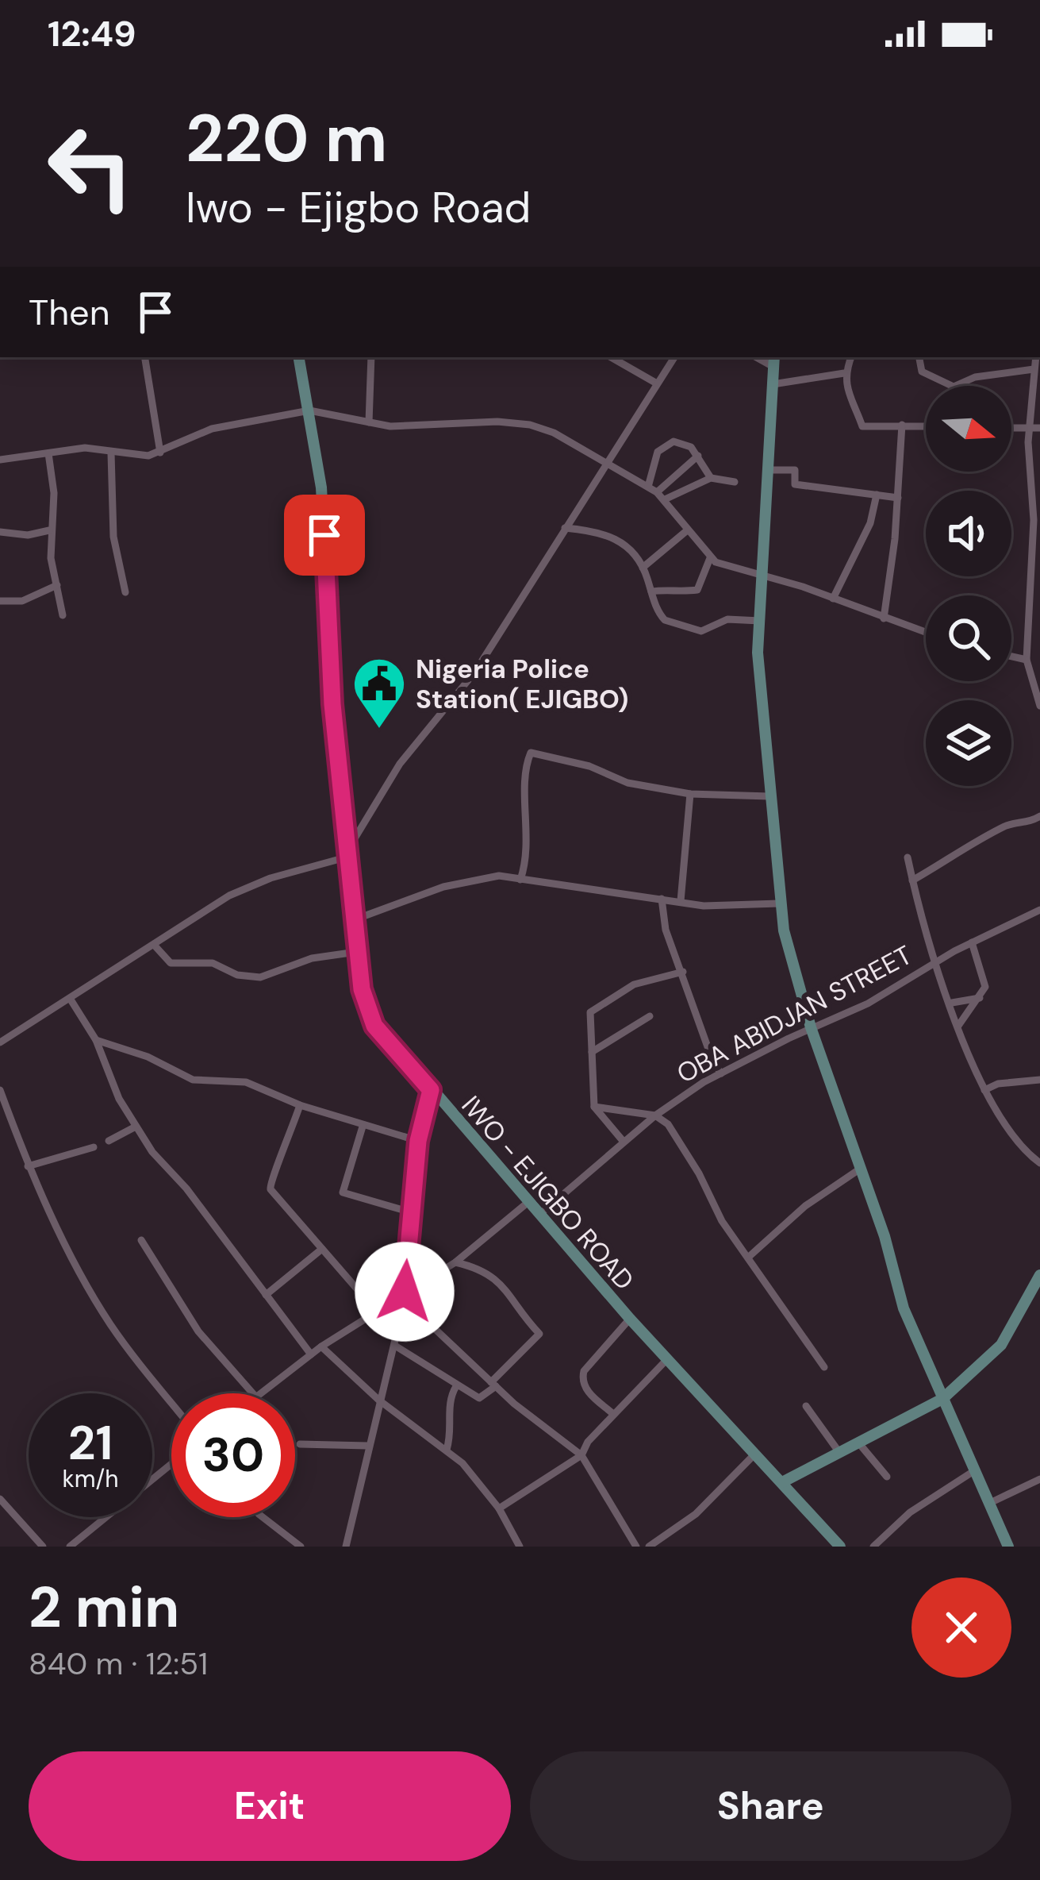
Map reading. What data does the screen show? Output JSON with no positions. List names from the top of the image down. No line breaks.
{"streets":{"main road":["IWO - EJIGBO ROAD"],"street":["OBA ABIDJAN STREET"]},"crossings":[["OBA ABIDJAN STREET","IWO - EJIGBO ROAD"]],"places":{"public building":["Nigeria Police Station( EJIGBO)"]},"north":"right","page":{"status":"12:49","turn":["220 m","Iwo - Ejigbo Road"],"then":"Then","speed":"21 km/h","limit":"30","heading":["2 min","840 m · 12:51"],"buttons":["Exit","Share"]}}
